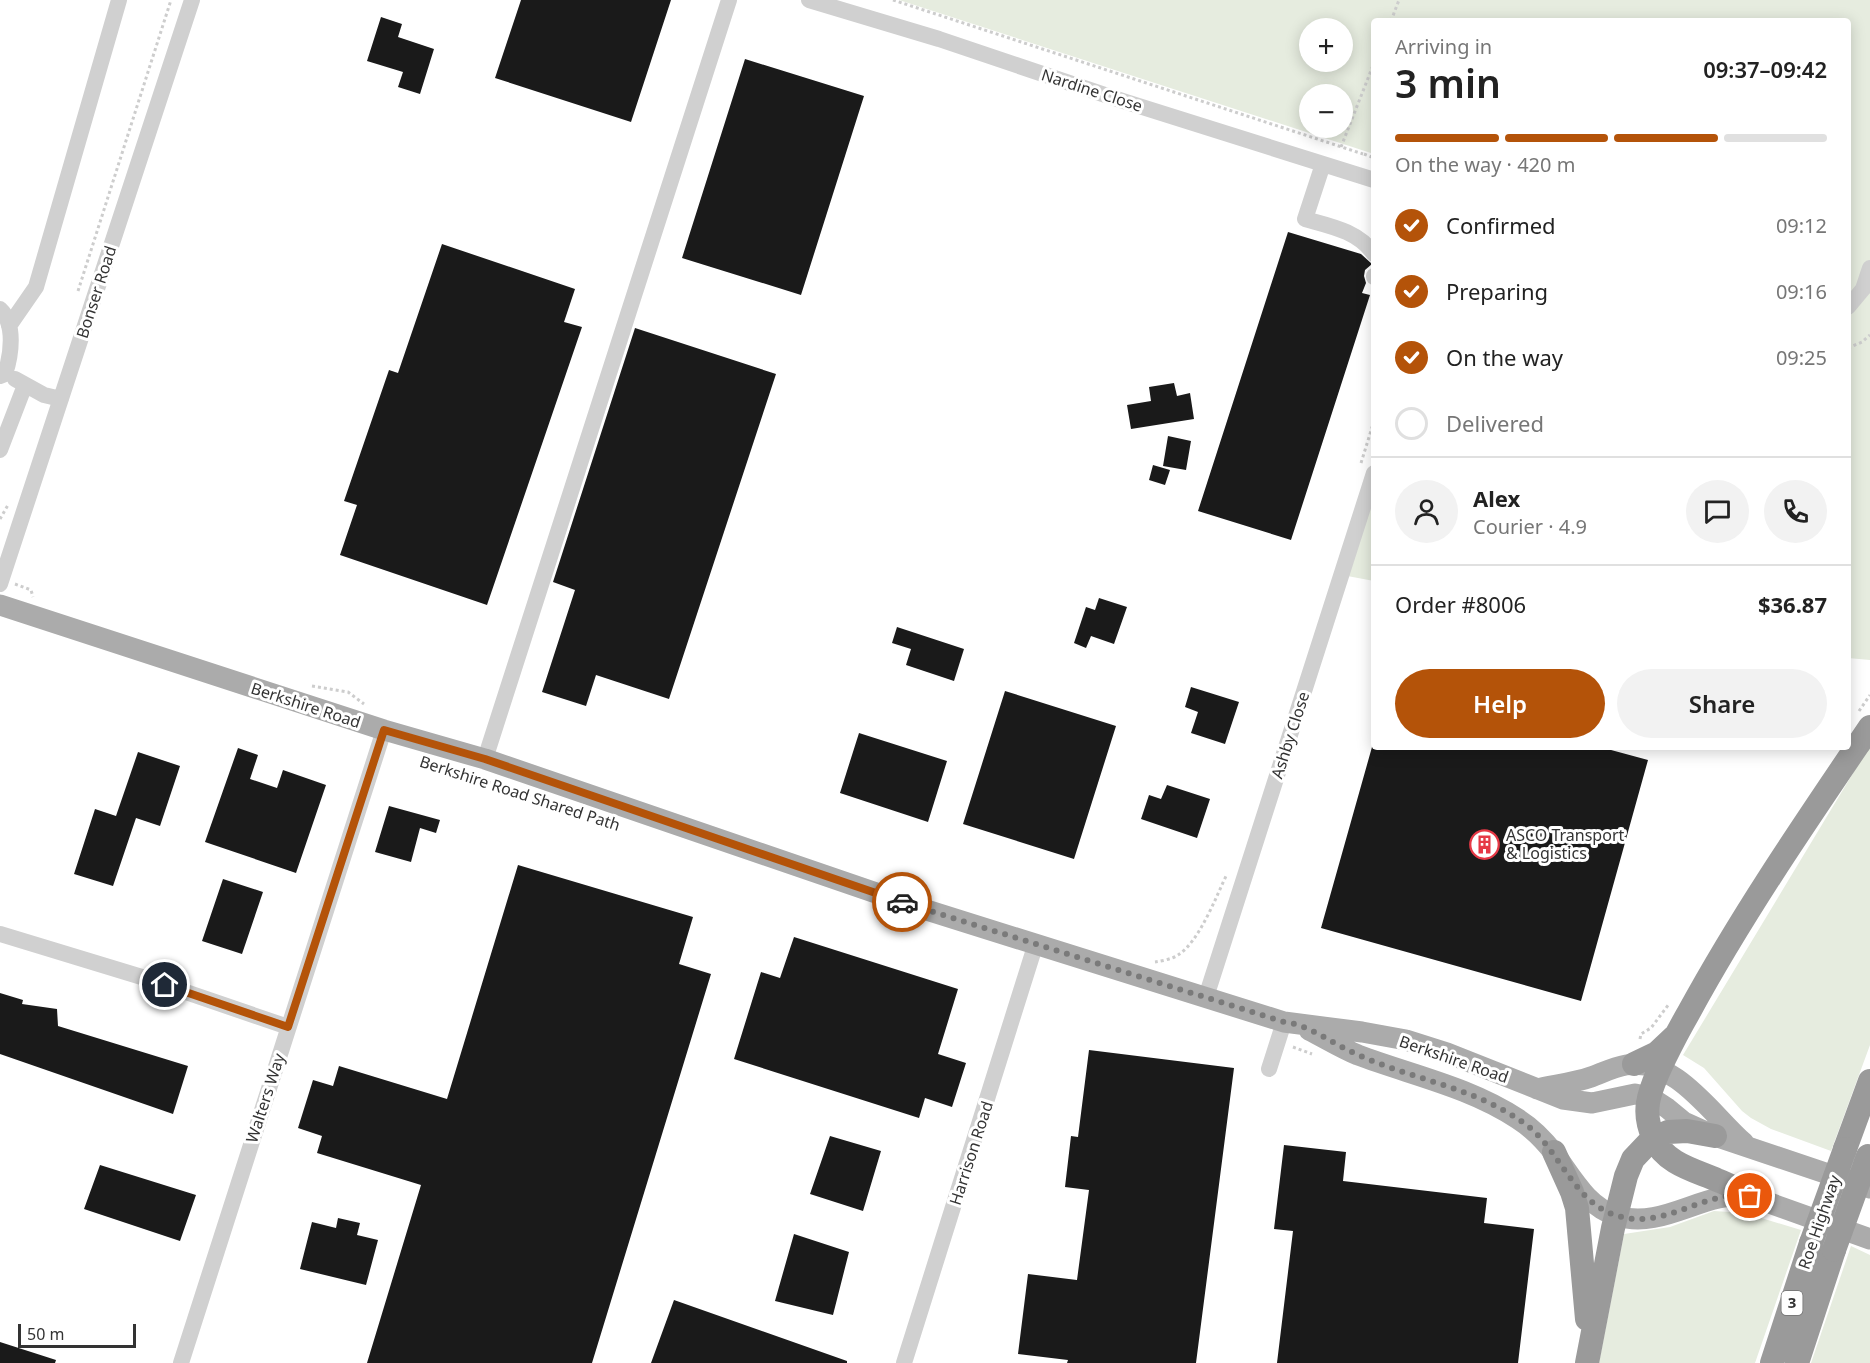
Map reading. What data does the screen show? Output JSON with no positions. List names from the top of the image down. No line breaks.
{"streets":{"highway":["Roe Highway","3"],"main road":["Berkshire Road"],"street":["Nardine Close","Bonser Road","Ashby Close","Walters Way","Harrison Road"],"path":["Berkshire Road Shared Path"]},"crossings":[["Berkshire Road","Ashby Close"],["Berkshire Road","Walters Way"],["Berkshire Road","Harrison Road"]],"places":{"building":["ASCO Transport & Logistics"]},"scale_bar":"50 m","page":{"map_buttons":["+","−"],"heading":["3 min","Arriving in","09:37–09:42"],"panel":["Alex","Courier · 4.9","Order #8006","$36.87"],"bar":"On the way · 420 m","list":[["Confirmed","09:12"],["Preparing","09:16"],["On the way","09:25"],"Delivered"],"buttons":["Help","Share"],"scale":"50 m"}}
